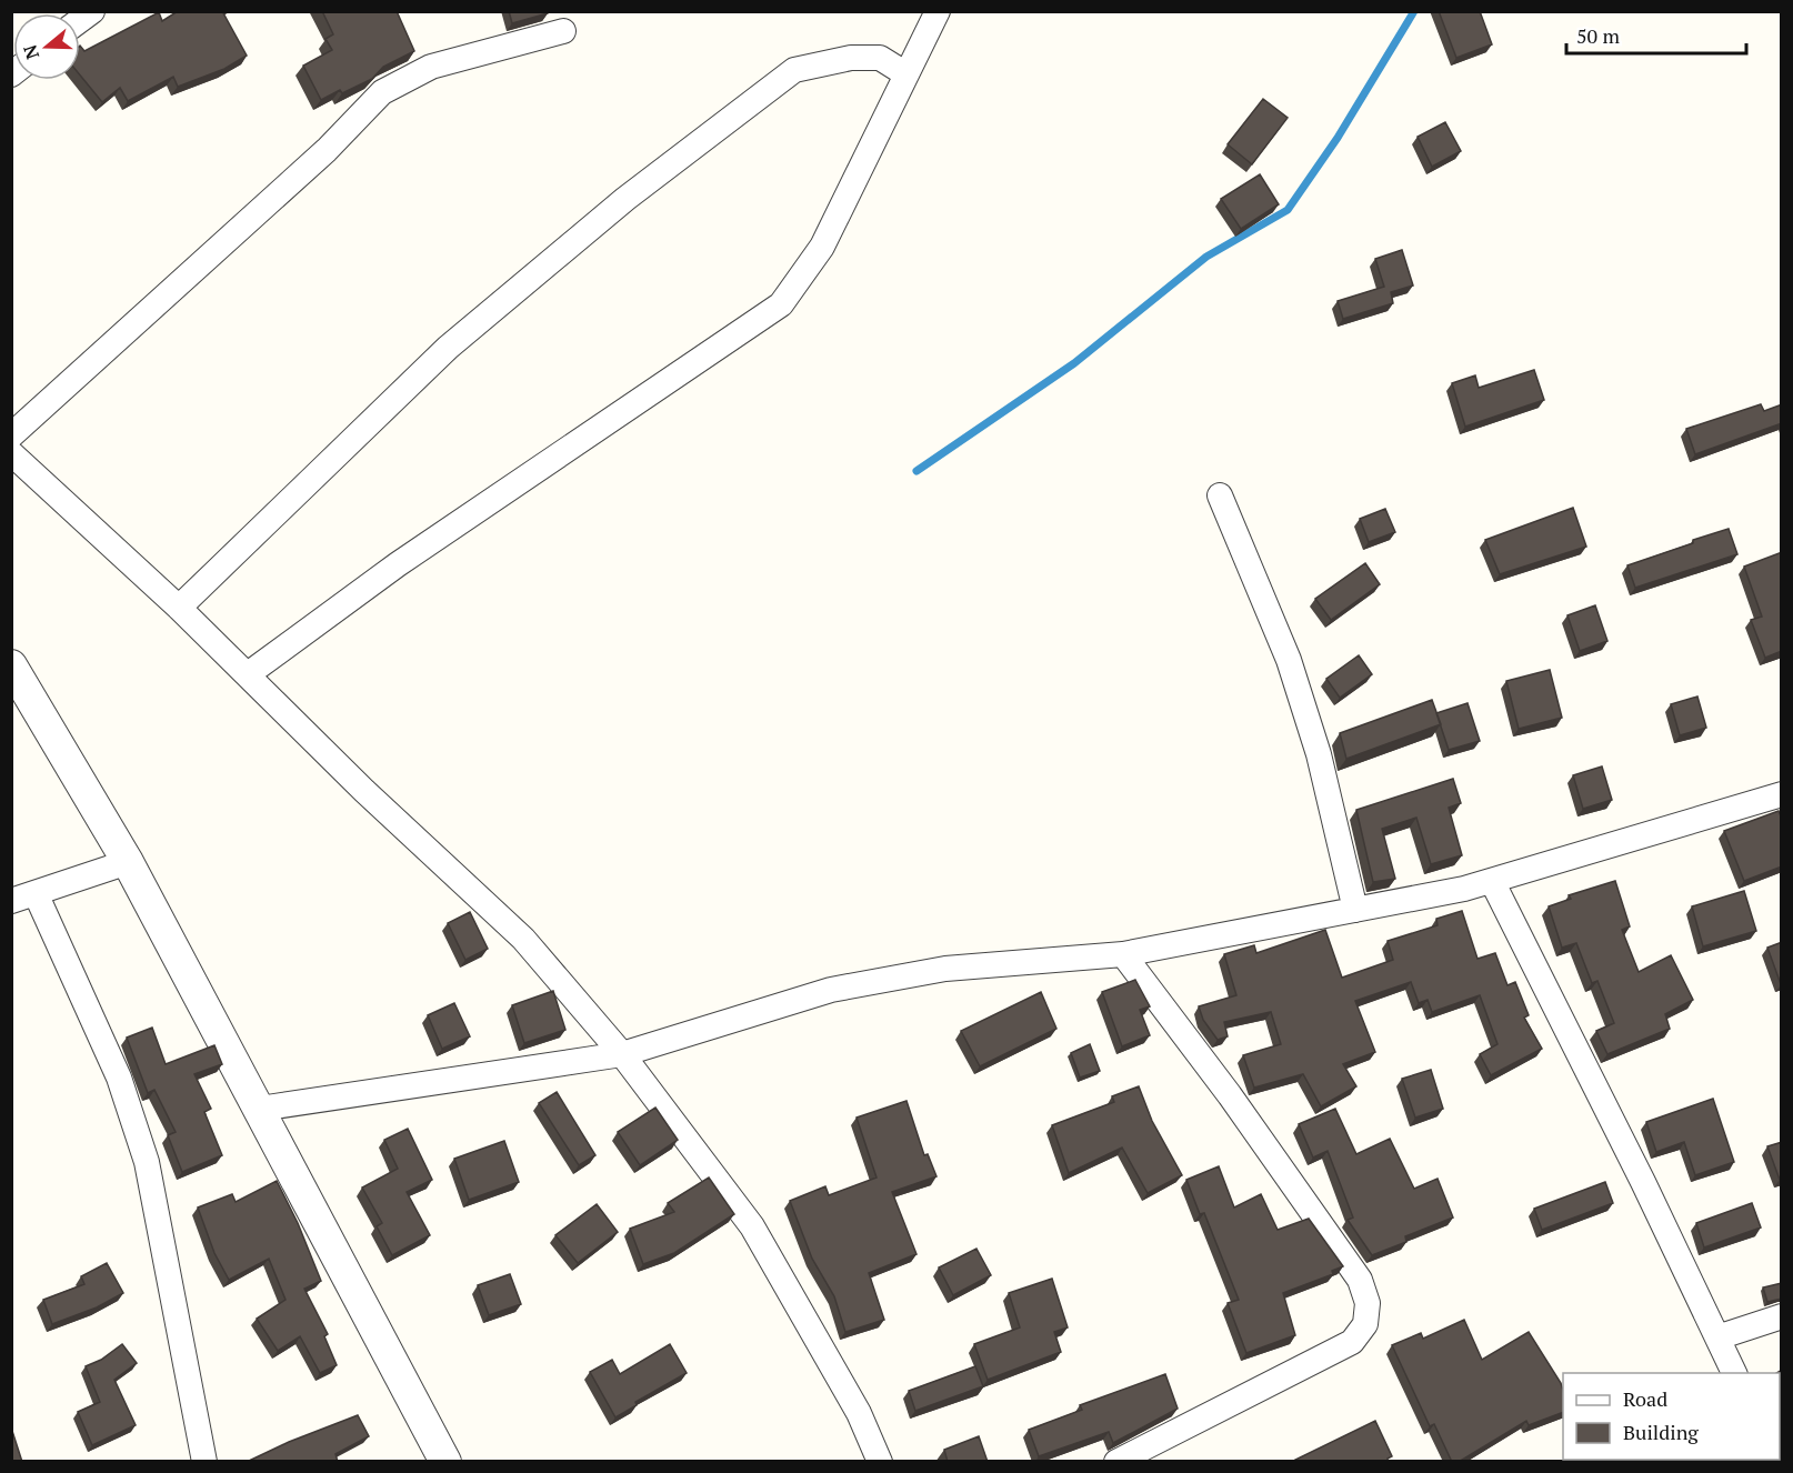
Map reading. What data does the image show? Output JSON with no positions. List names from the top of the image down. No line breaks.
{"legend":["Road","Building"],"scale_bar":"50 m","north":"left"}
